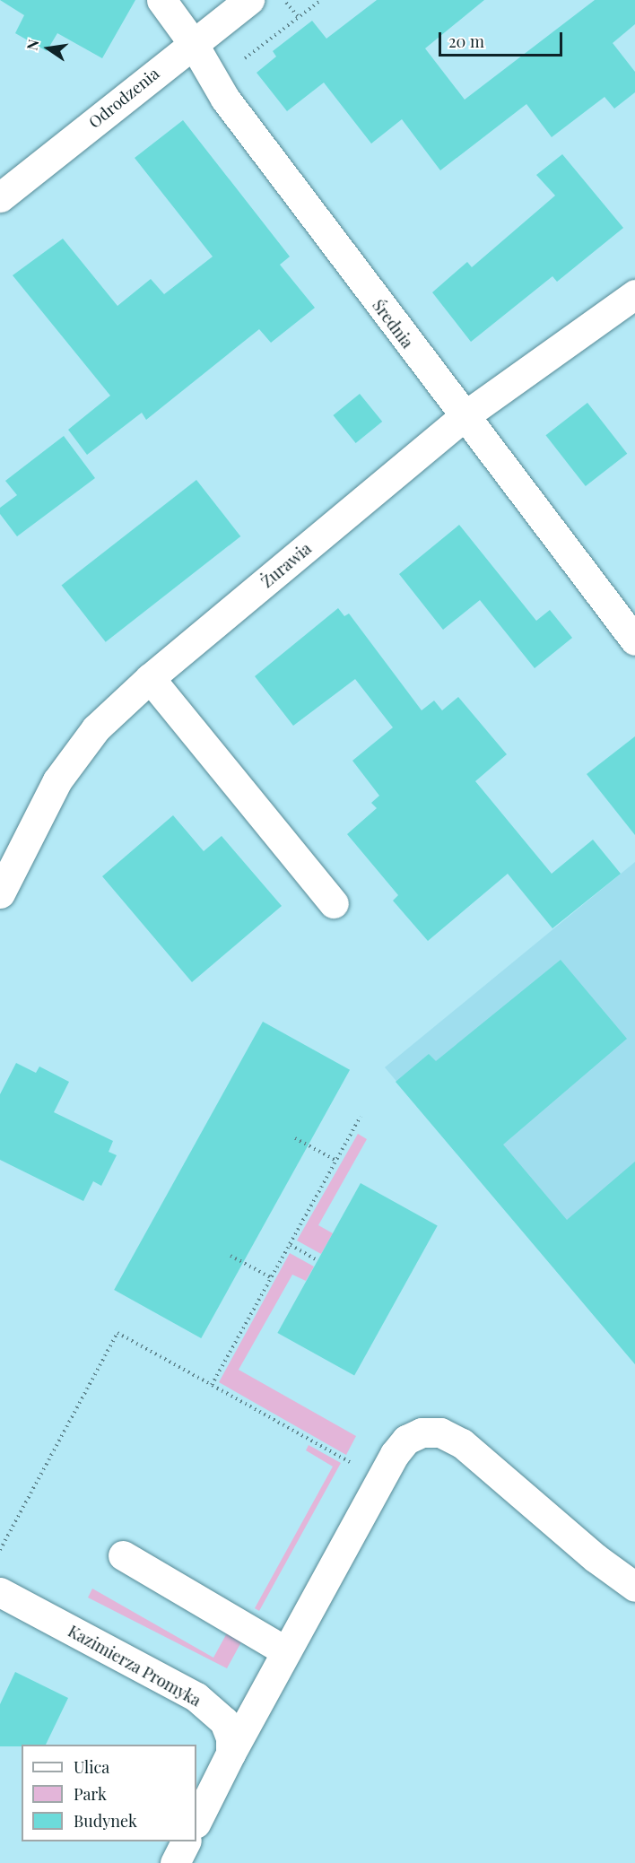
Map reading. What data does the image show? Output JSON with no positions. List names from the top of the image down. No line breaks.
{"streets":{"street":["Odrodzenia","Średnia","Żurawia","Kazimierza Promyka"]},"crossings":[["Odrodzenia","Średnia"],["Średnia","Żurawia"]],"legend":["Ulica","Park","Budynek"],"scale_bar":"20 m","north":"left"}
